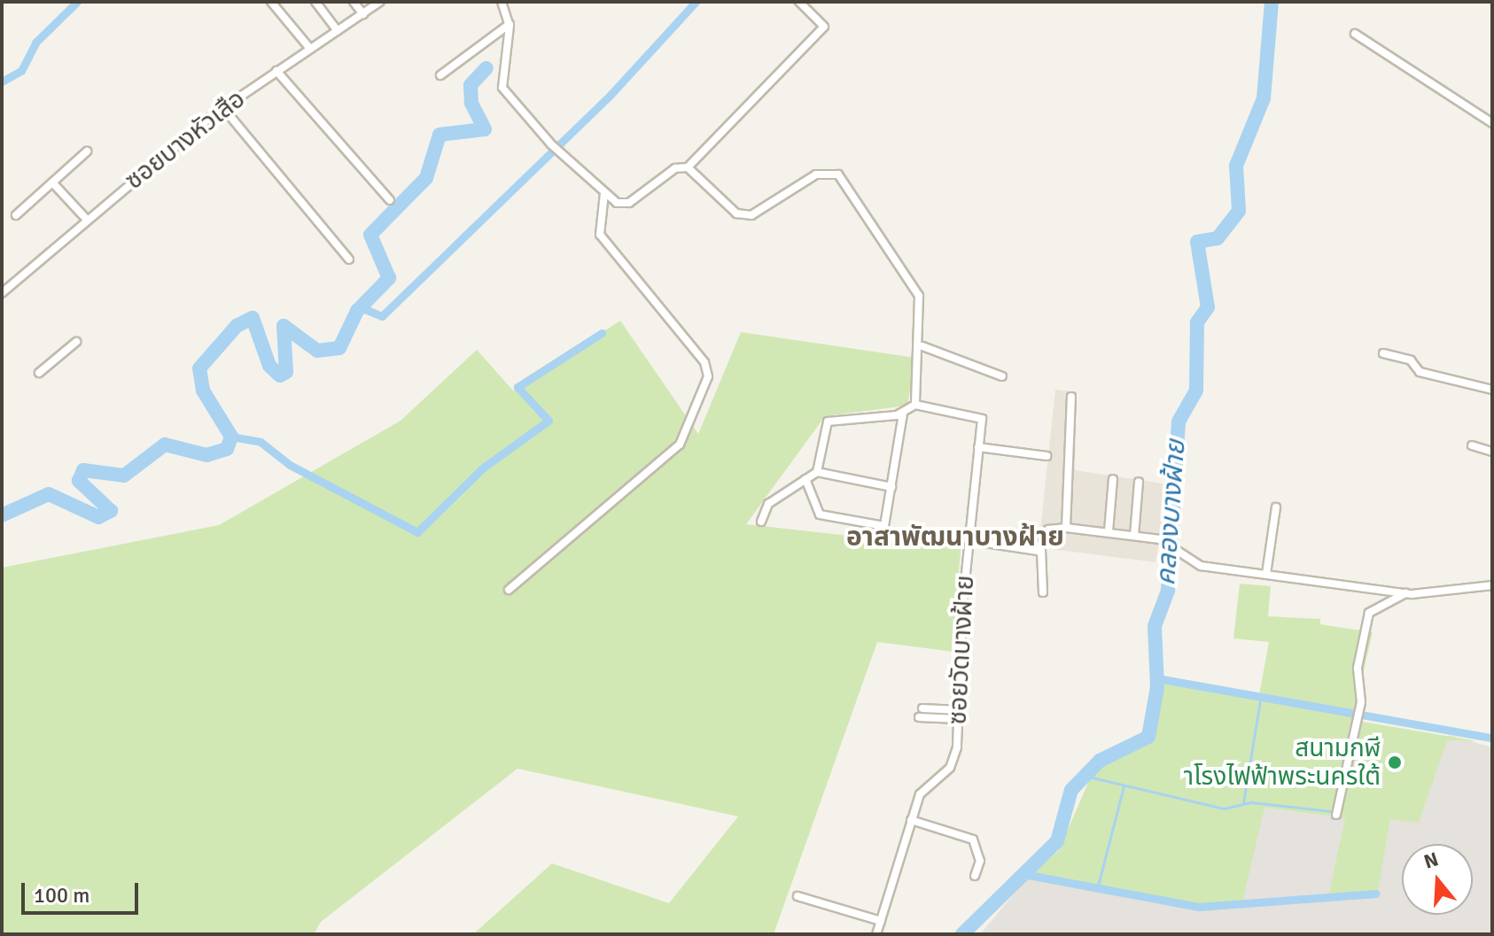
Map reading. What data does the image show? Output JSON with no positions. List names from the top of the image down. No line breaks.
{"streets":{"street":["ซอยบางหัวเสือ","ซอยวัดบางฝ้าย"]},"districts":["อาสาพัฒนาบางฝ้าย"],"water":["คลองบางฝ้าย"],"places":["สนามกฬี าโรงไฟฟ้าพระนครใต้"],"scale_bar":"100 m","north":"top"}
